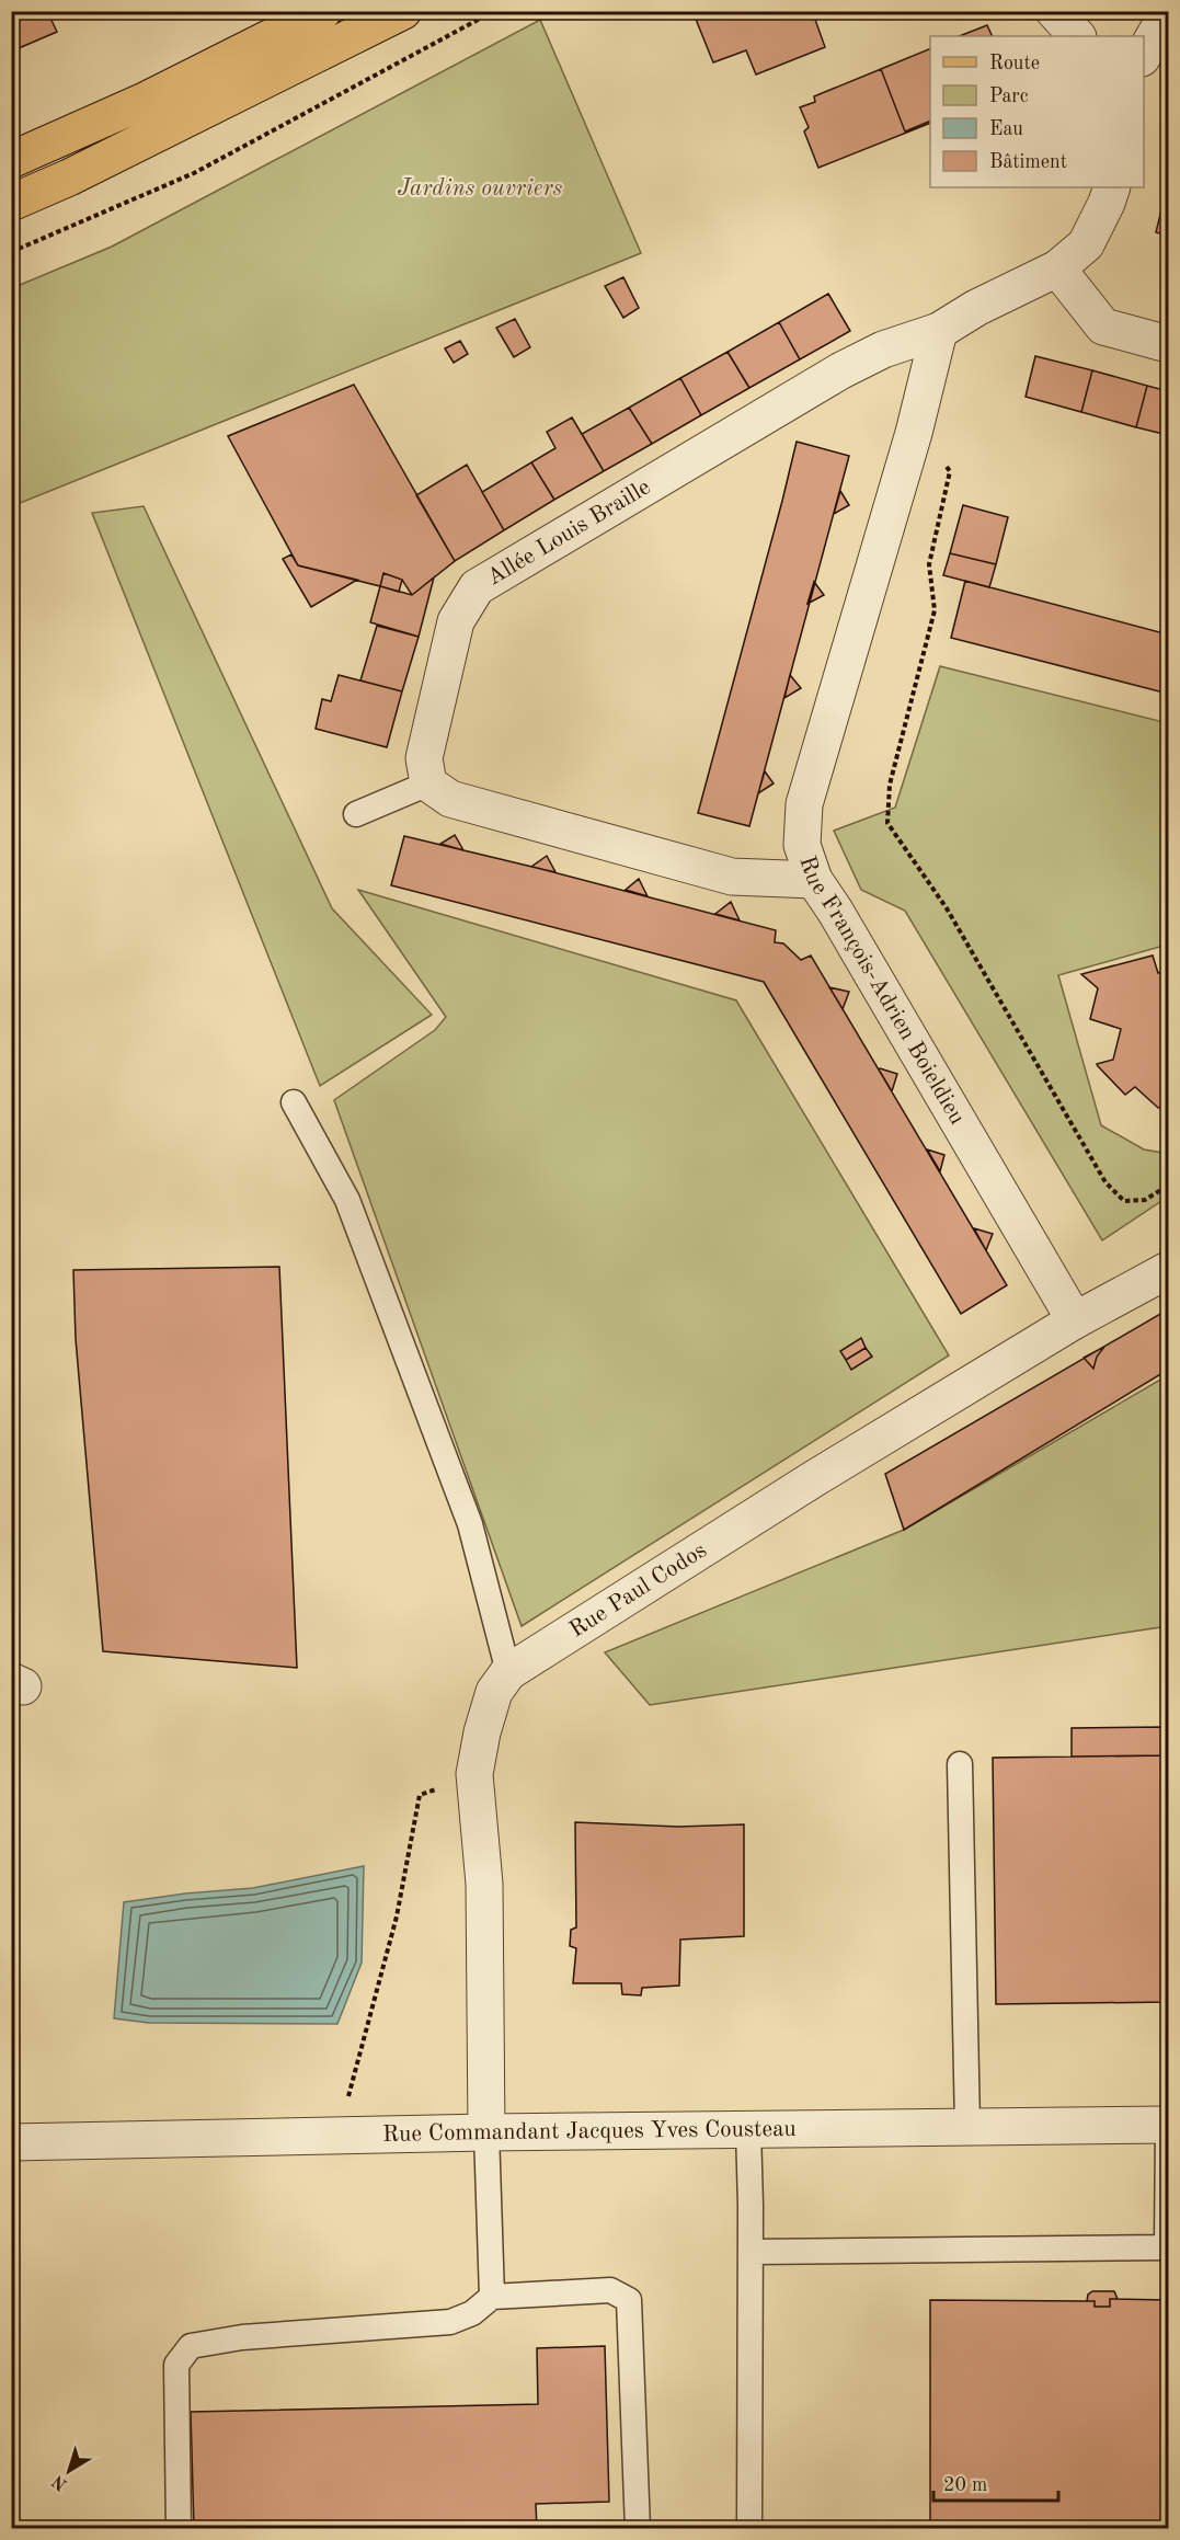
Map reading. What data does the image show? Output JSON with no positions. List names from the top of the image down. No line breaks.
{"streets":{"street":["Allée Louis Braille","Rue François-Adrien Boieldieu","Rue Paul Codos","Rue Commandant Jacques Yves Cousteau"]},"crossings":[["Allée Louis Braille","Rue François-Adrien Boieldieu"],["Rue François-Adrien Boieldieu","Rue Paul Codos"],["Rue Paul Codos","Rue Commandant Jacques Yves Cousteau"]],"parks":["Jardins ouvriers"],"legend":["Route","Parc","Eau","Bâtiment"],"scale_bar":"20 m","north":"bottom left"}
